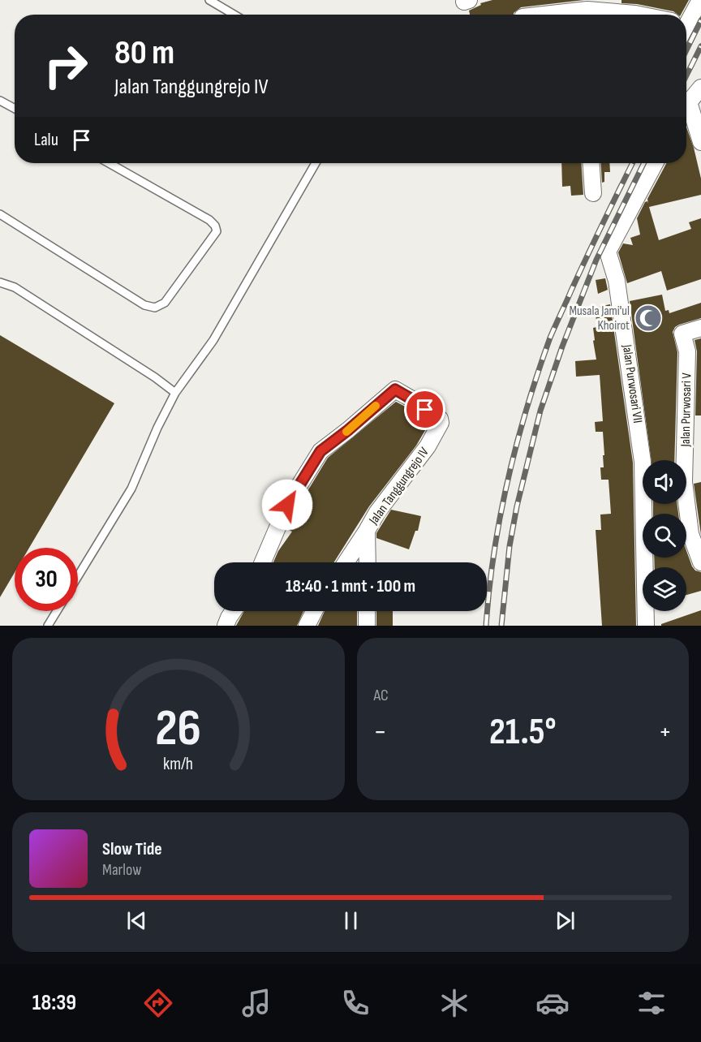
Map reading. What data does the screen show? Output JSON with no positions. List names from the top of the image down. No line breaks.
{"streets":{"street":["Jalan Purwosari VII","Jalan Purwosari V","Jalan Tanggungrejo IV"]},"places":{"mosque":["Musala Jami'ul Khoirot"]},"page":{"turn":["80 m","Jalan Tanggungrejo IV"],"then":"Lalu","limit":"30","trip":"18:40 · 1 mnt · 100 m","tile":"AC","heat":["−","21.5°","+"],"song":["Slow Tide","Marlow"],"tabs":"18:39","gauge":["26","km/h"]}}
